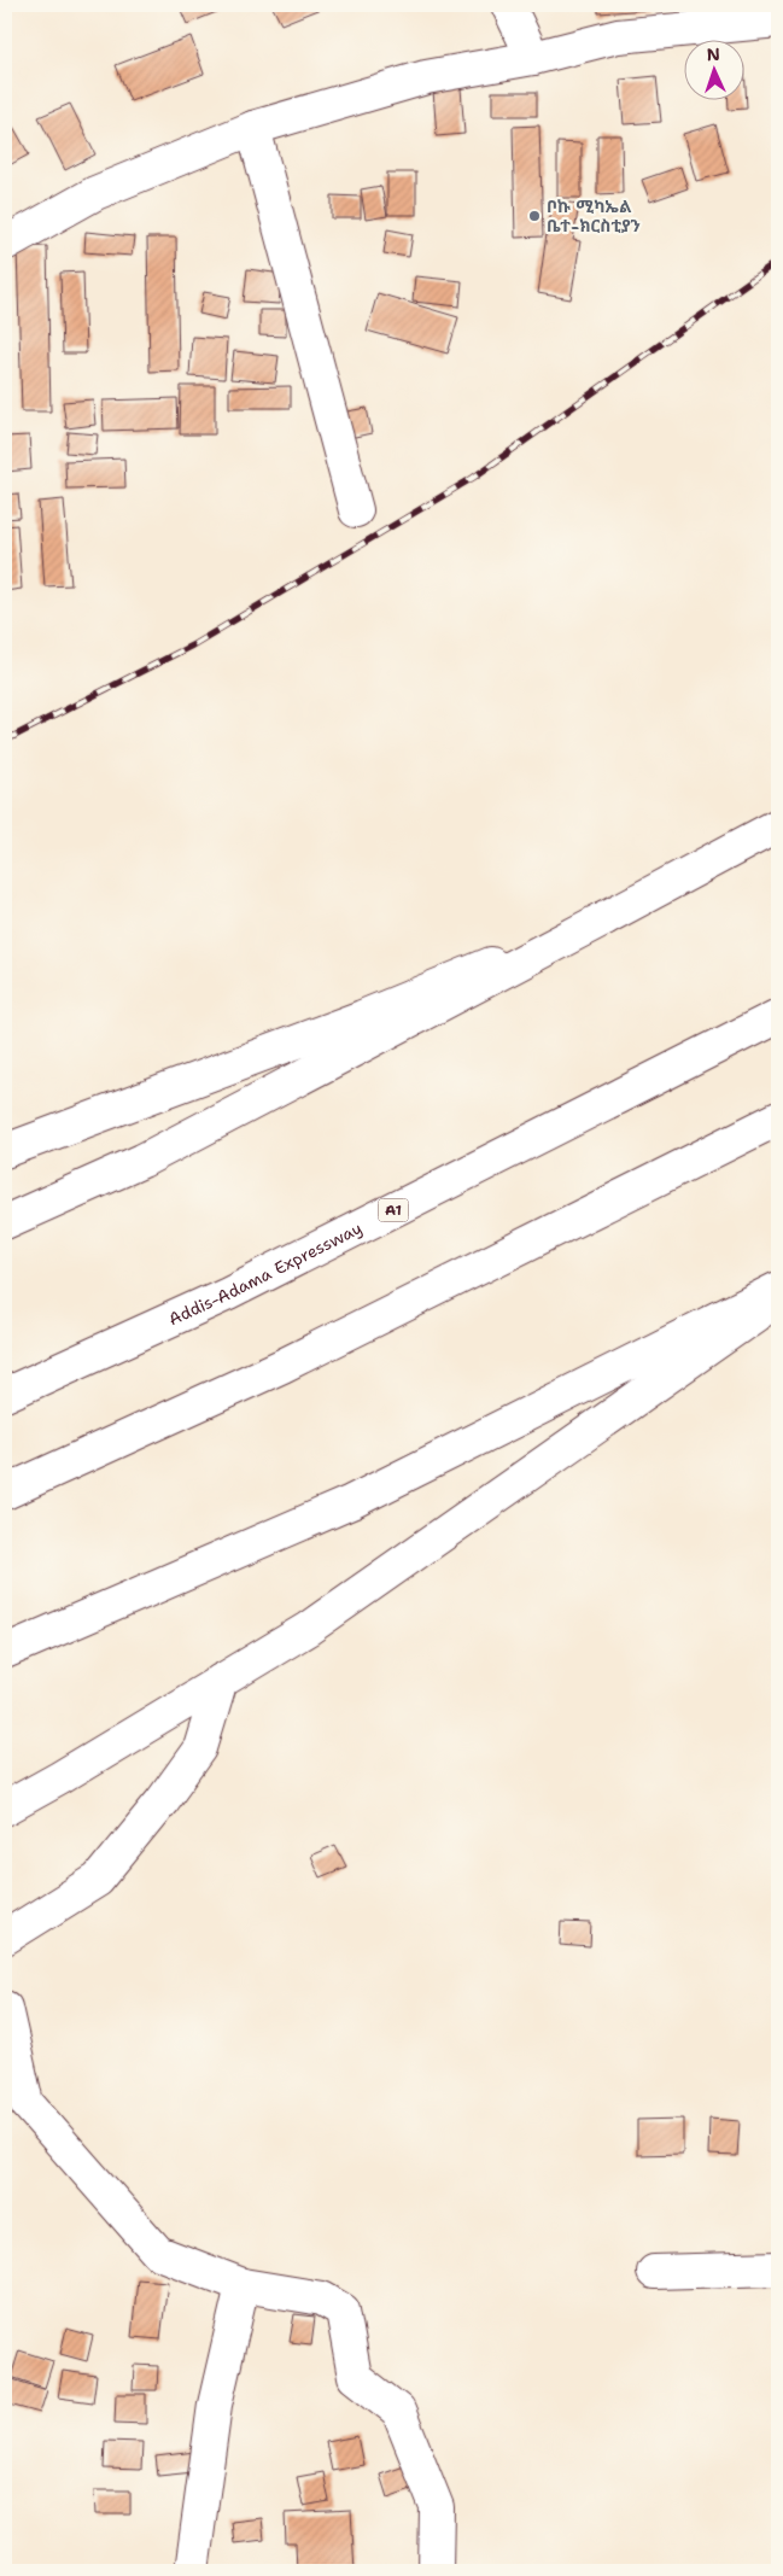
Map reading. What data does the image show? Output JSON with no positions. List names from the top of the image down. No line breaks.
{"streets":{"main road":["A1","Addis-Adama Expressway"]},"places":["ቦኩ ሚካኤል ቤተ-ክርስቲያን"],"north":"top"}
